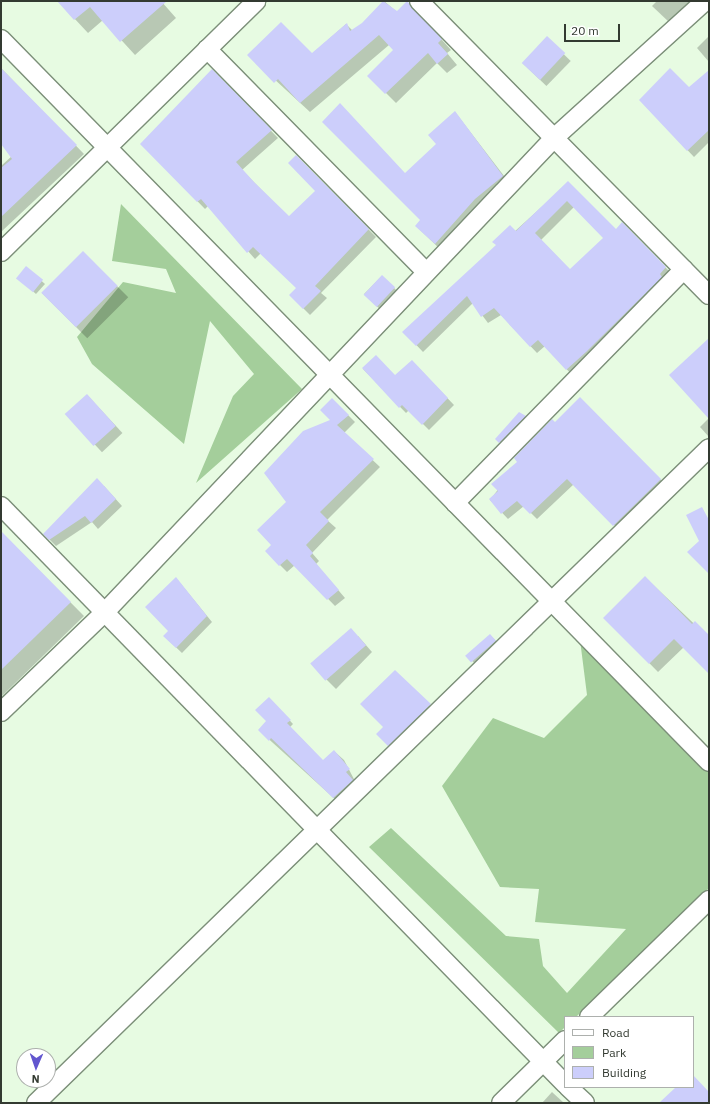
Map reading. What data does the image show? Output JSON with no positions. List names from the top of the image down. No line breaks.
{"legend":["Road","Park","Building"],"scale_bar":"20 m","north":"bottom"}
